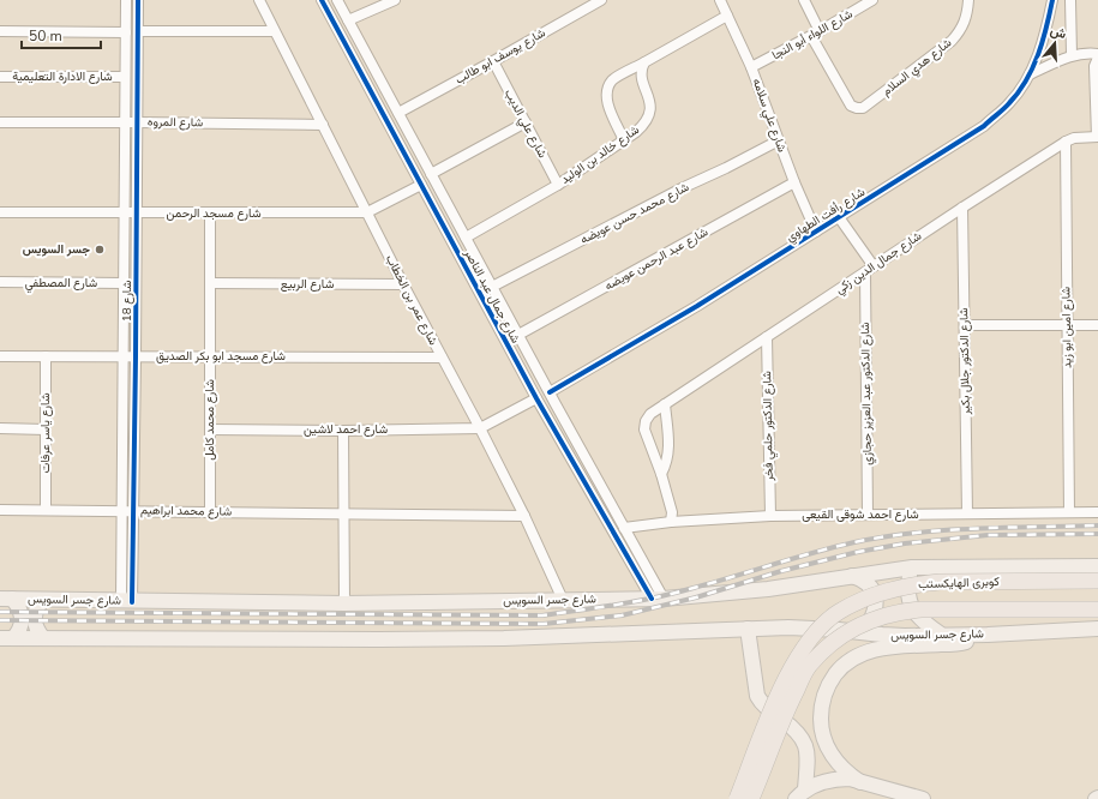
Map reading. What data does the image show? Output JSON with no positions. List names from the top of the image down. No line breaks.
{"streets":{"highway":["كوبرى الهايكستب"],"main road":["شارع جسر السويس"],"street":["شارع اللواء أبو النجا","شارع يوسف ابو طالب","شارع هدي السلام","شارع الادارة التعليمية","شارع علي سلامه","شارع المروه","شارع علي الديب","شارع خالد بن الوليد","شارع مسجد الرحمن","شارع محمد حسن عويضه","شارع رأفت الطهاوي","شارع عبد الرحمن عويضه","شارع جمال الدين زكي","شارع المصطفي","شارع الربيع","شارع جمال عبد الناصر","شارع عمر بن الخطاب","شارع 18","شارع امين ابو زيد","شارع مسجد ابو بكر الصديق","شارع الدكتور جلال بكير","شارع الدكتور عبد العزيز حجازي","شارع محمد كامل","شارع الدكتور حلمي فخر","شارع احمد لاشين","شارع ياسر عرفات","شارع محمد ابراهيم","شارع احمد شوقى القيعى"]},"crossings":[["شارع اللواء أبو النجا","شارع هدي السلام"],["شارع اللواء أبو النجا","شارع علي سلامه"],["شارع يوسف ابو طالب","شارع علي الديب"],["شارع يوسف ابو طالب","شارع جمال عبد الناصر"],["شارع الادارة التعليمية","شارع 18"],["شارع علي سلامه","شارع محمد حسن عويضه"],["شارع علي سلامه","شارع رأفت الطهاوي"],["شارع علي سلامه","شارع عبد الرحمن عويضه"],["شارع المروه","شارع عمر بن الخطاب"],["شارع المروه","شارع 18"],["شارع علي الديب","شارع خالد بن الوليد"],["شارع خالد بن الوليد","شارع جمال عبد الناصر"],["شارع مسجد الرحمن","شارع جمال عبد الناصر"],["شارع مسجد الرحمن","شارع عمر بن الخطاب"],["شارع مسجد الرحمن","شارع 18"],["شارع مسجد الرحمن","شارع محمد كامل"],["شارع محمد حسن عويضه","شارع جمال عبد الناصر"],["شارع رأفت الطهاوي","شارع جمال عبد الناصر"],["شارع عبد الرحمن عويضه","شارع جمال عبد الناصر"],["شارع جمال الدين زكي","شارع امين ابو زيد"],["شارع جمال الدين زكي","شارع الدكتور جلال بكير"],["شارع جمال الدين زكي","شارع الدكتور عبد العزيز حجازي"],["شارع جمال الدين زكي","شارع الدكتور حلمي فخر"],["شارع جمال الدين زكي","شارع احمد شوقى القيعى"],["شارع المصطفي","شارع 18"],["شارع الربيع","شارع عمر بن الخطاب"],["شارع الربيع","شارع محمد كامل"],["شارع جمال عبد الناصر","شارع احمد شوقى القيعى"],["شارع جمال عبد الناصر","شارع جسر السويس"],["شارع عمر بن الخطاب","شارع مسجد ابو بكر الصديق"],["شارع عمر بن الخطاب","شارع احمد لاشين"],["شارع عمر بن الخطاب","شارع محمد ابراهيم"],["شارع عمر بن الخطاب","شارع جسر السويس"],["شارع 18","شارع مسجد ابو بكر الصديق"],["شارع 18","شارع محمد ابراهيم"],["شارع 18","شارع جسر السويس"],["شارع امين ابو زيد","شارع احمد شوقى القيعى"],["شارع مسجد ابو بكر الصديق","شارع محمد كامل"],["شارع مسجد ابو بكر الصديق","شارع ياسر عرفات"],["شارع الدكتور جلال بكير","شارع احمد شوقى القيعى"],["شارع الدكتور عبد العزيز حجازي","شارع احمد شوقى القيعى"],["شارع محمد كامل","شارع احمد لاشين"],["شارع محمد كامل","شارع محمد ابراهيم"],["شارع الدكتور حلمي فخر","شارع احمد شوقى القيعى"],["شارع ياسر عرفات","شارع محمد ابراهيم"]],"places":["جسر السويس"],"scale_bar":"50 m","north":"top"}
